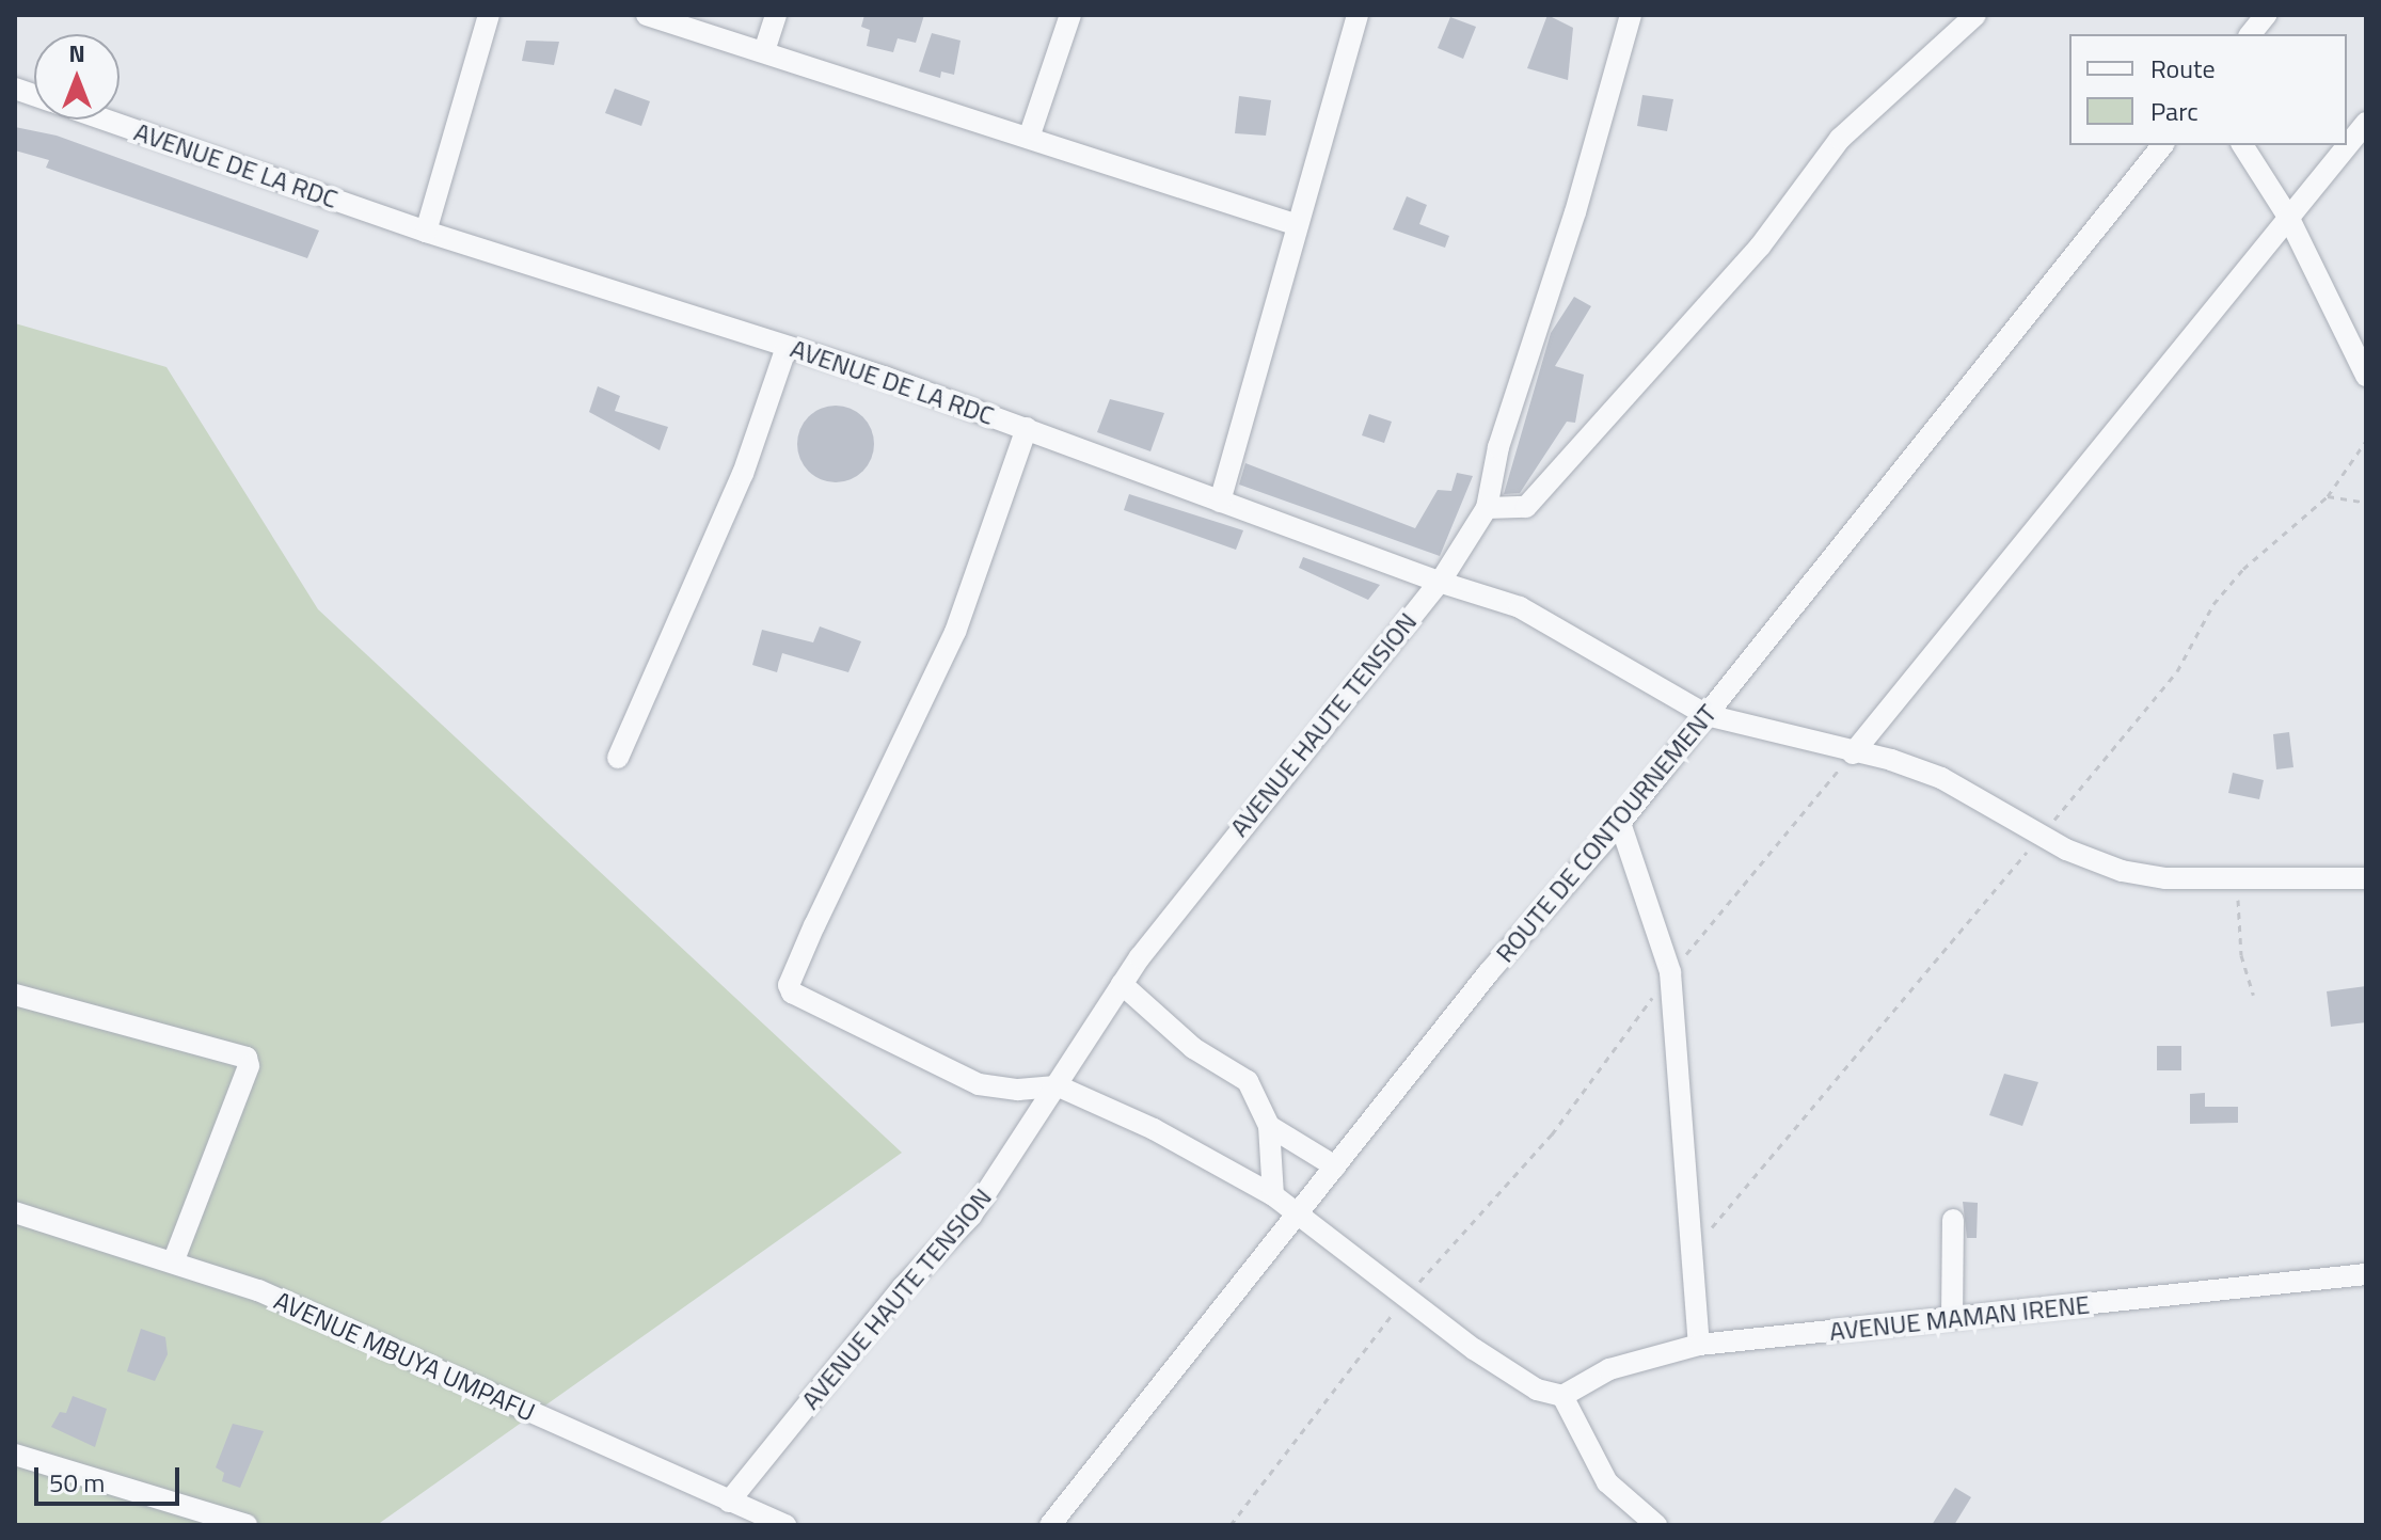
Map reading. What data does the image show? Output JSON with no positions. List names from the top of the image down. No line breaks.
{"streets":{"street":["AVENUE DE LA RDC","AVENUE HAUTE TENSION","ROUTE DE CONTOURNEMENT","AVENUE MAMAN IRENE","AVENUE MBUYA UMPAFU"]},"crossings":[["AVENUE DE LA RDC","AVENUE HAUTE TENSION"],["AVENUE DE LA RDC","ROUTE DE CONTOURNEMENT"],["AVENUE HAUTE TENSION","AVENUE MBUYA UMPAFU"]],"legend":["Route","Parc"],"scale_bar":"50 m","north":"top"}
